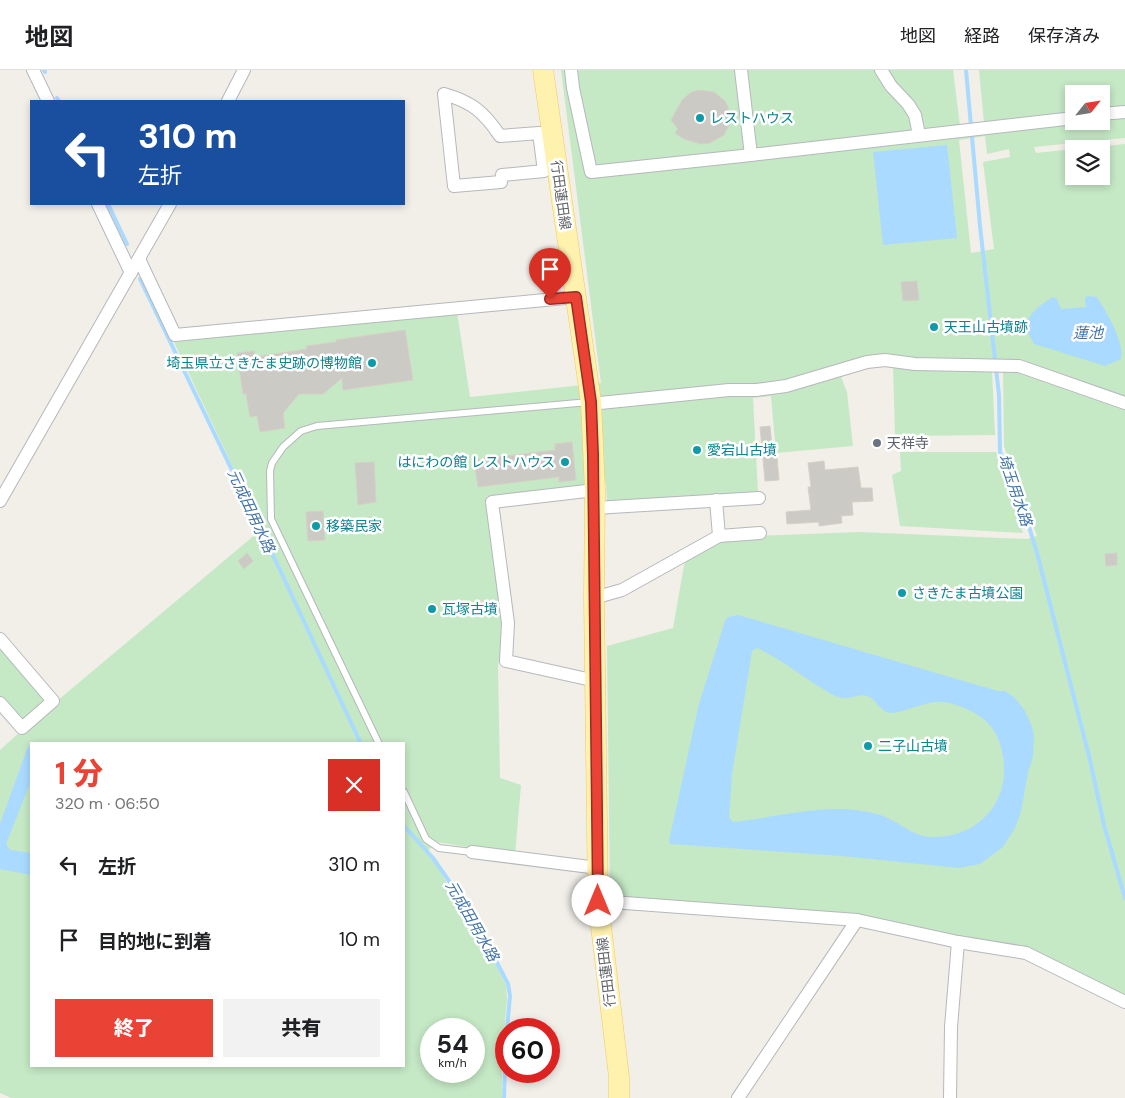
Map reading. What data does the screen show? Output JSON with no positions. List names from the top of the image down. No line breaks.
{"streets":{"main road":["行田蓮田線"]},"water":["蓮池","埼玉用水路","元成田用水路"],"places":["レストハウス","天王山古墳跡","埼玉県立さきたま史跡の博物館","天祥寺","愛宕山古墳","はにわの館 レストハウス","移築民家","さきたま古墳公園","瓦塚古墳","二子山古墳"],"north":"top right","page":{"header":"地図","nav":["地図","経路","保存済み"],"turn":["310 m","左折"],"heading":["1 分","320 m · 06:50"],"list":[{"name":"左折","value":"310 m"},{"name":"目的地に到着","value":"10 m"}],"buttons":["終了","共有"],"speed":"54 km/h","limit":"60"}}
